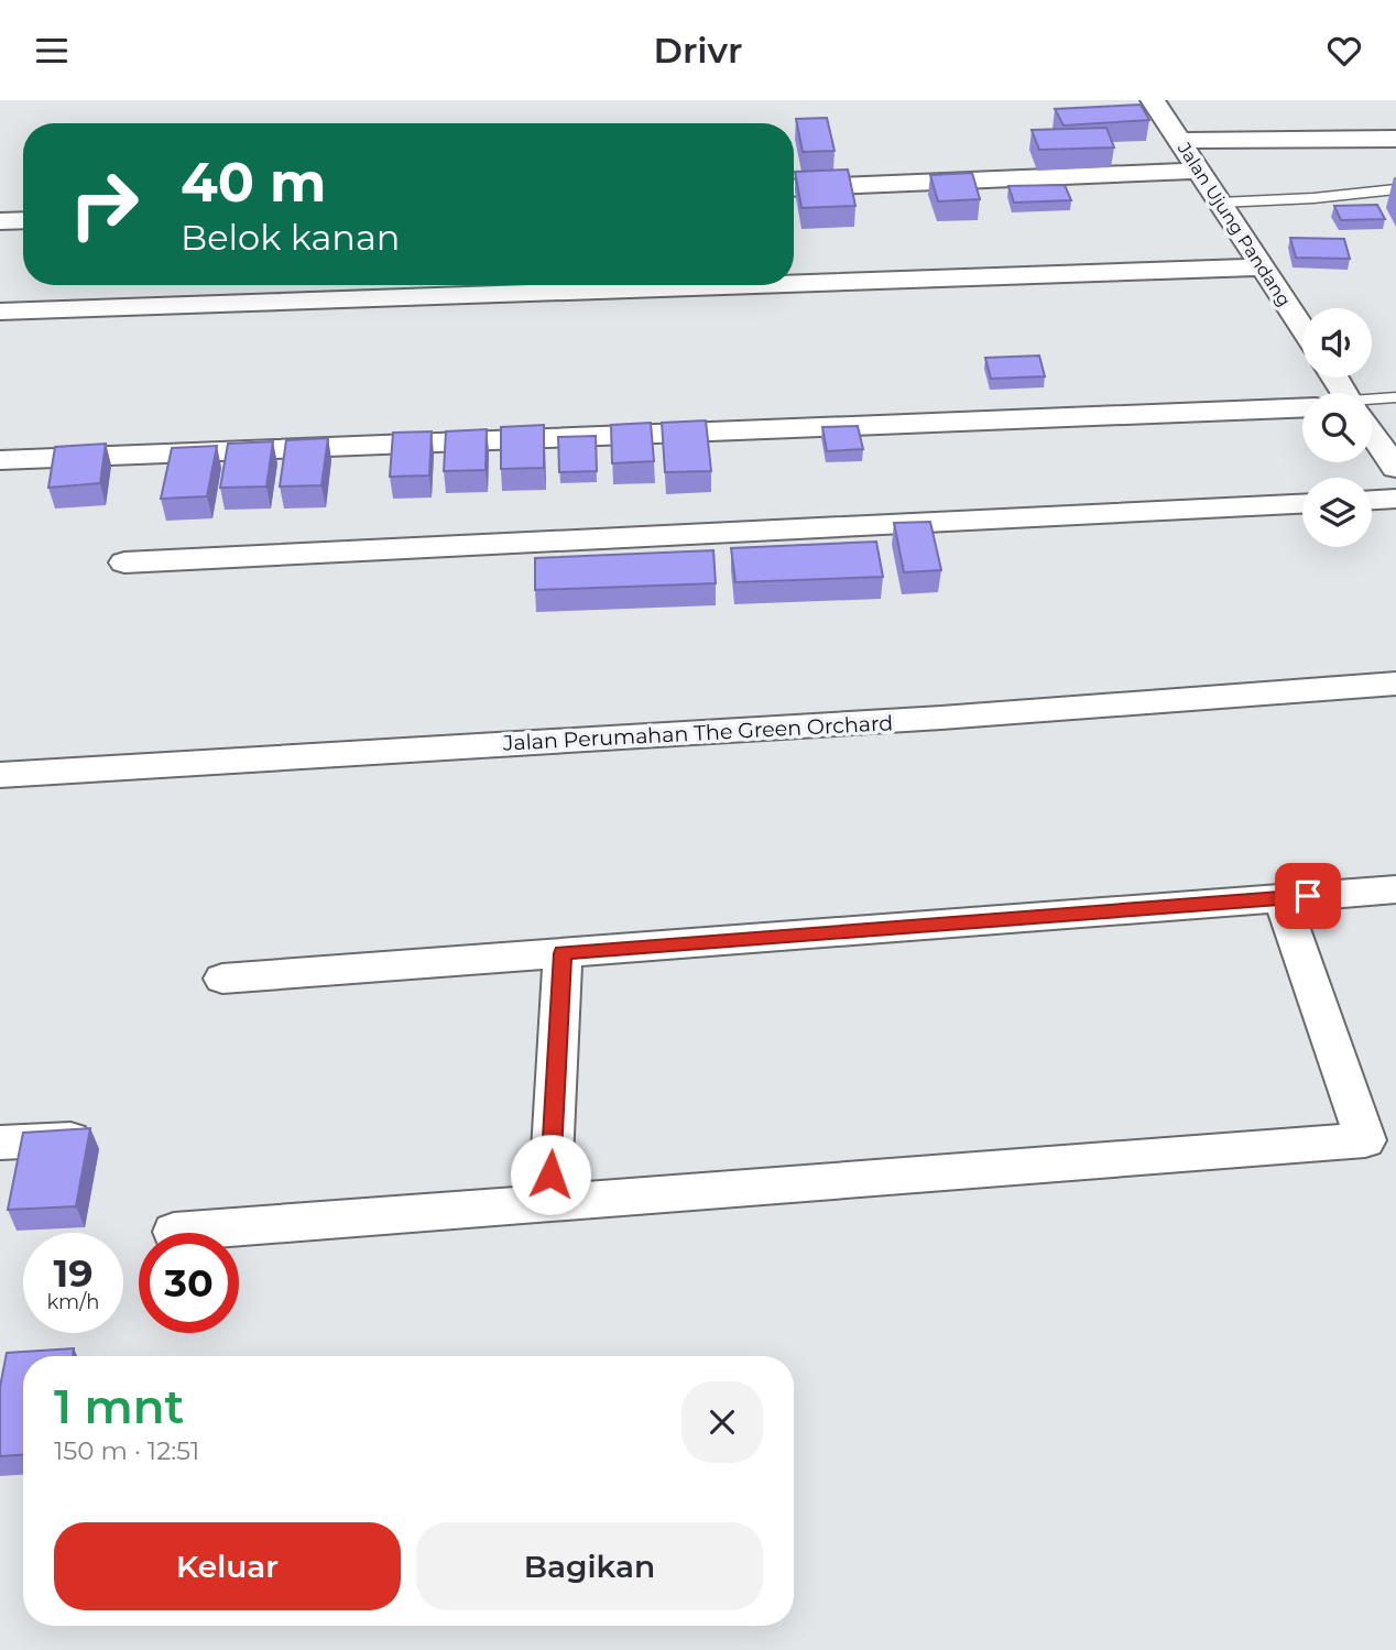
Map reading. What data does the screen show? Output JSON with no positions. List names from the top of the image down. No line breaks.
{"streets":{"street":["Jalan Ujung Pandang","Jalan Perumahan The Green Orchard"]},"page":{"header":"Drivr","turn":["40 m","Belok kanan"],"speed":"19 km/h","limit":"30","heading":["1 mnt","150 m · 12:51"],"buttons":["Keluar","Bagikan"]}}
